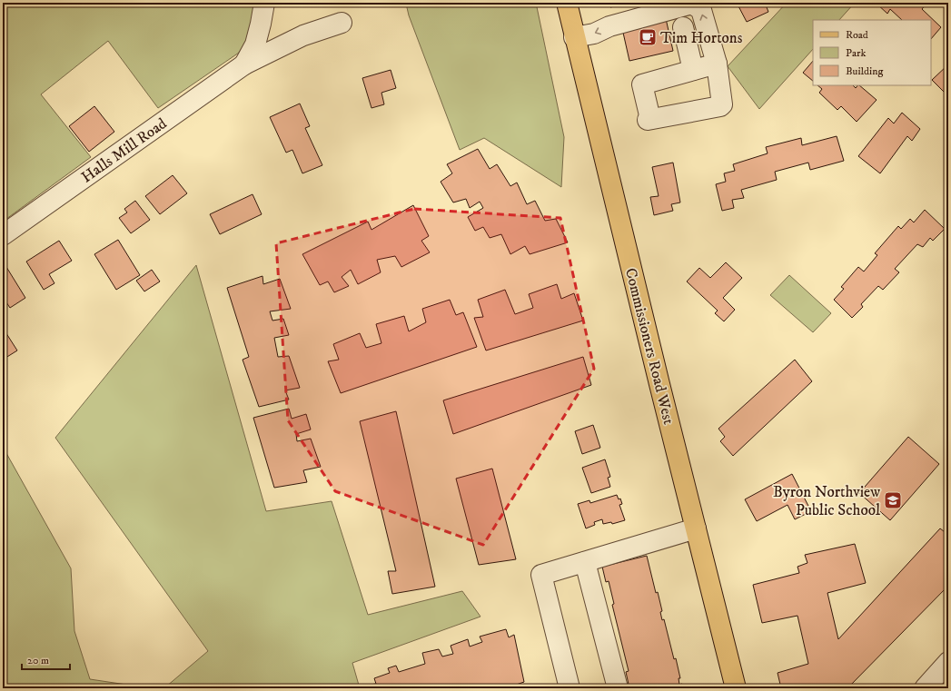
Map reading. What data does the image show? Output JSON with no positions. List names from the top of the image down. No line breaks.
{"streets":{"main road":["Commissioners Road West"],"street":["Halls Mill Road"]},"places":{"cafe":["Tim Hortons"],"school or university":["Byron Northview Public School"]},"legend":["Road","Park","Building"],"scale_bar":"20 m"}
